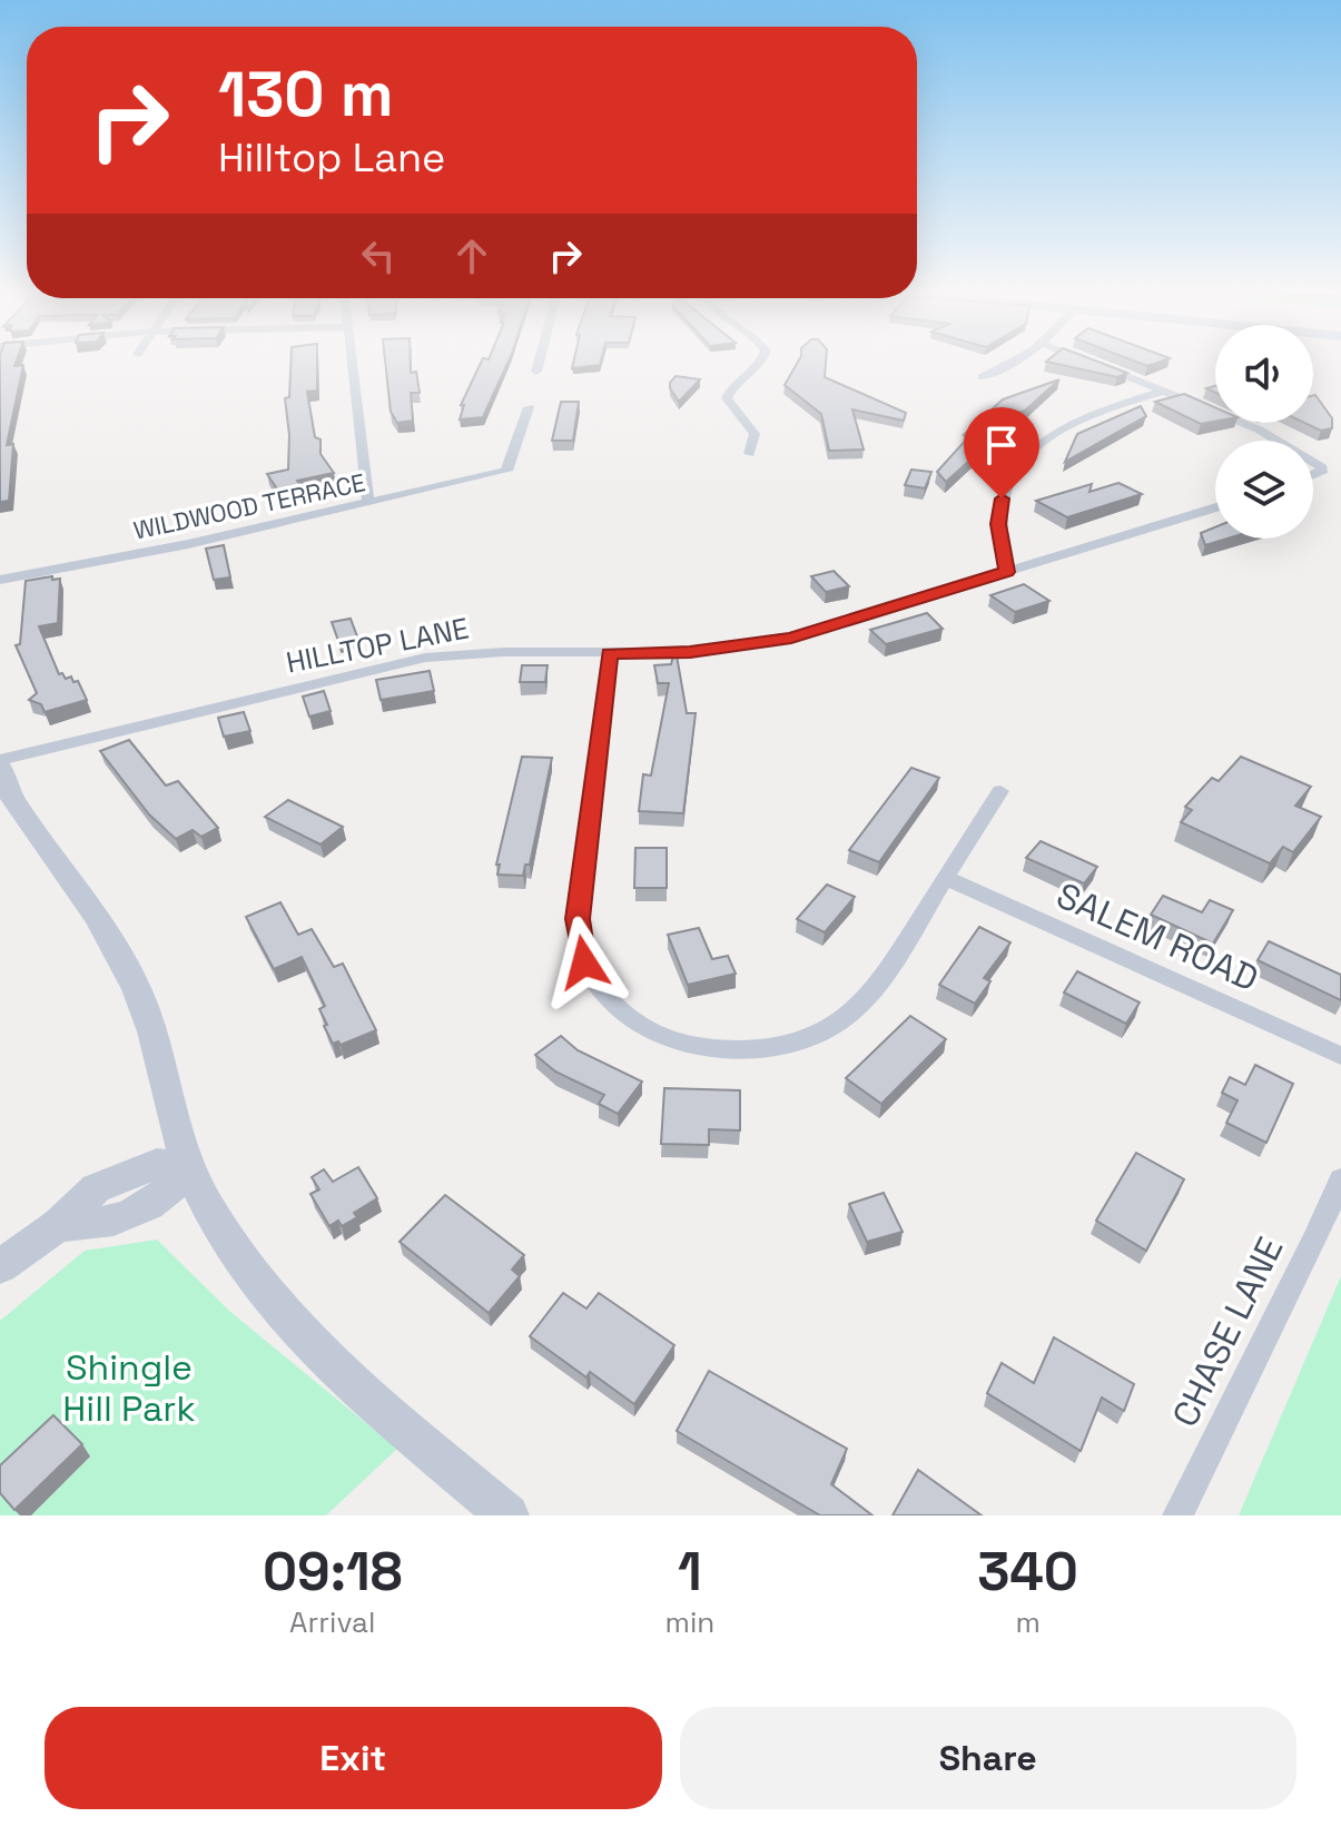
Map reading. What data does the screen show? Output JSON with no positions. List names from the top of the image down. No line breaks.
{"streets":{"street":["WILDWOOD TERRACE","HILLTOP LANE","SALEM ROAD","CHASE LANE"]},"parks":["Shingle Hill Park"],"page":{"turn":["130 m","Hilltop Lane"],"eta":["09:18","Arrival","1","min","340","m"],"buttons":["Exit","Share"]}}
